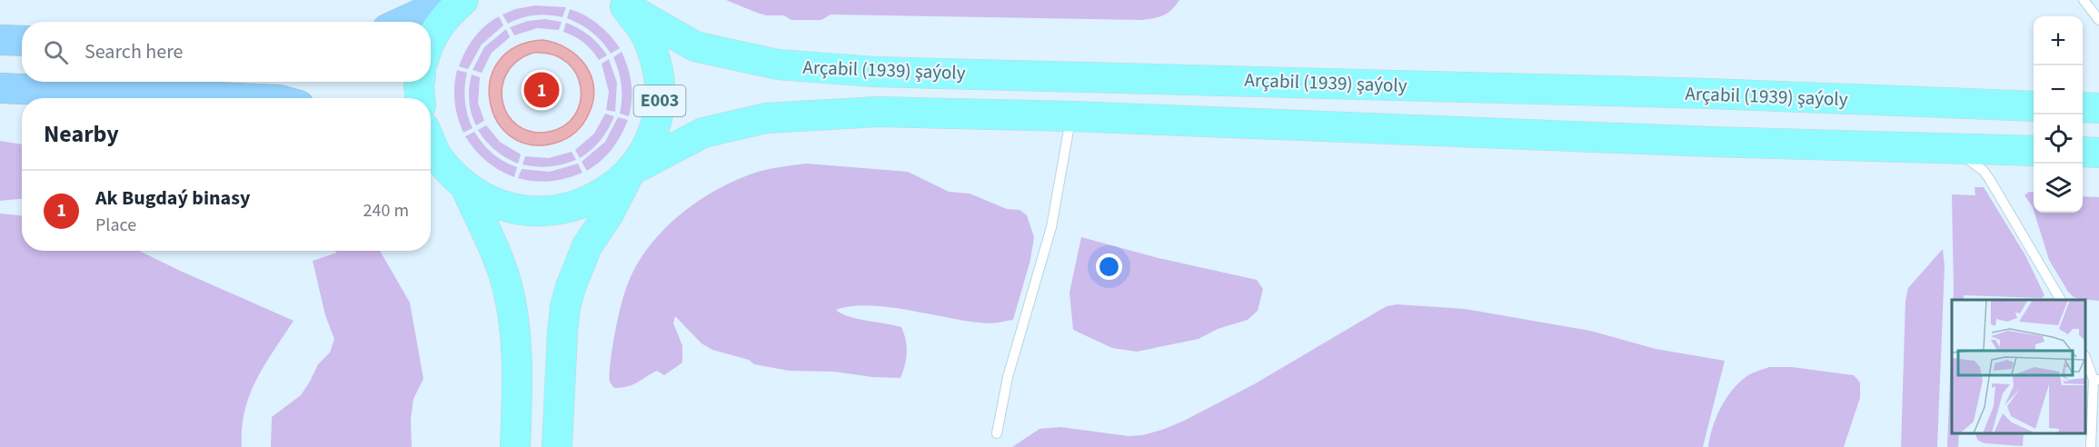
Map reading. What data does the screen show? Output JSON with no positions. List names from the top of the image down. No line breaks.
{"streets":{"highway":["Arçabil (1939) şaýoly","E003"]},"crossings":[["Arçabil (1939) şaýoly","E003"]],"page":{"map_buttons":["+","−"],"search":"Search here","pins":"1","heading":"Nearby","list":[{"mark":"1","name":"Ak Bugdaý binasy","note":"Place","value":"240 m"}]}}
